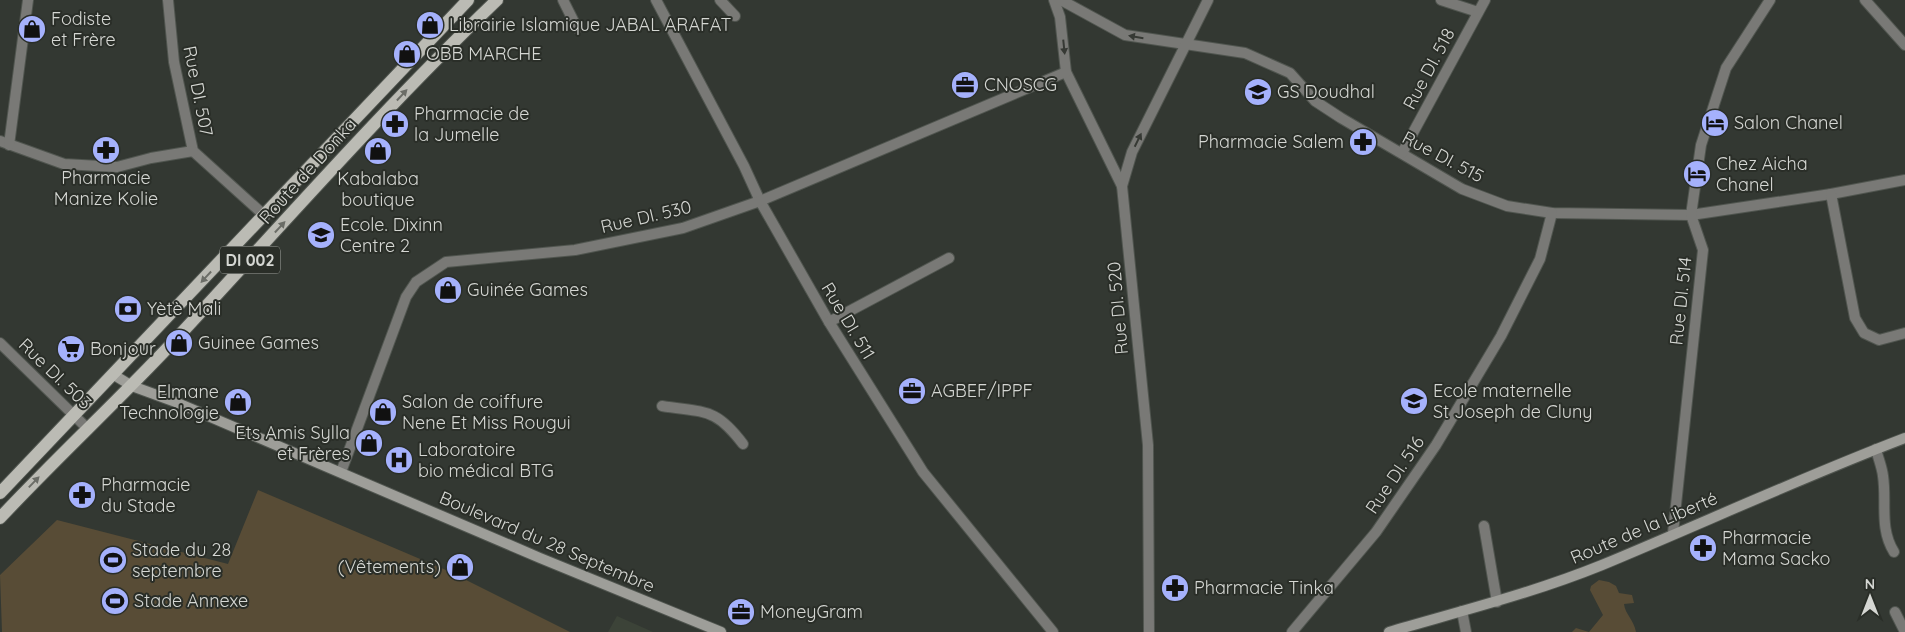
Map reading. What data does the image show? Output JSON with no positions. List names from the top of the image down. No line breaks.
{"streets":{"main road":["Route de Donka","DI 002","Route de la Liberté","Boulevard du 28 Septembre"],"street":["Rue DI. 518","Rue DI. 507","Rue DI. 515","Rue DI. 530","Rue DI. 514","Rue DI. 520","Rue DI. 511","Rue DI. 503","Rue DI. 516"]},"crossings":[["Rue DI. 518","Rue DI. 515"],["Rue DI. 507","Route de Donka"],["Rue DI. 515","Rue DI. 514"],["Rue DI. 515","Rue DI. 520"],["Rue DI. 515","Rue DI. 516"],["Route de Donka","Rue DI. 503"],["Route de Donka","Boulevard du 28 Septembre"],["Rue DI. 530","Rue DI. 511"],["Rue DI. 530","Boulevard du 28 Septembre"],["Rue DI. 514","Route de la Liberté"]],"places":{"shop":["Librairie Islamique JABAL ARAFAT","Fodiste et Frère","OBB MARCHE","Kabalaba boutique","Guinée Games","Guinee Games","Elmane Technologie","Salon de coiffure Nene Et Miss Rougui","Ets Amis Sylla et Frères","(Vêtements)"],"office":["CNOSCG","AGBEF/IPPF","MoneyGram"],"school or university":["GS Doudhal","Ecole. Dixinn Centre 2","Ecole maternelle St Joseph de Cluny"],"hotel":["Salon Chanel","Chez Aicha Chanel"],"pharmacy":["Pharmacie de la Jumelle","Pharmacie Salem","Pharmacie Manize Kolie","Pharmacie du Stade","Pharmacie Mama Sacko","Pharmacie Tinka"],"bank":["Yètè Mali"],"supermarket":["Bonjour"],"hospital":["Laboratoire bio médical BTG"],"sports":["Stade du 28 septembre","Stade Annexe"]},"north":"top"}
